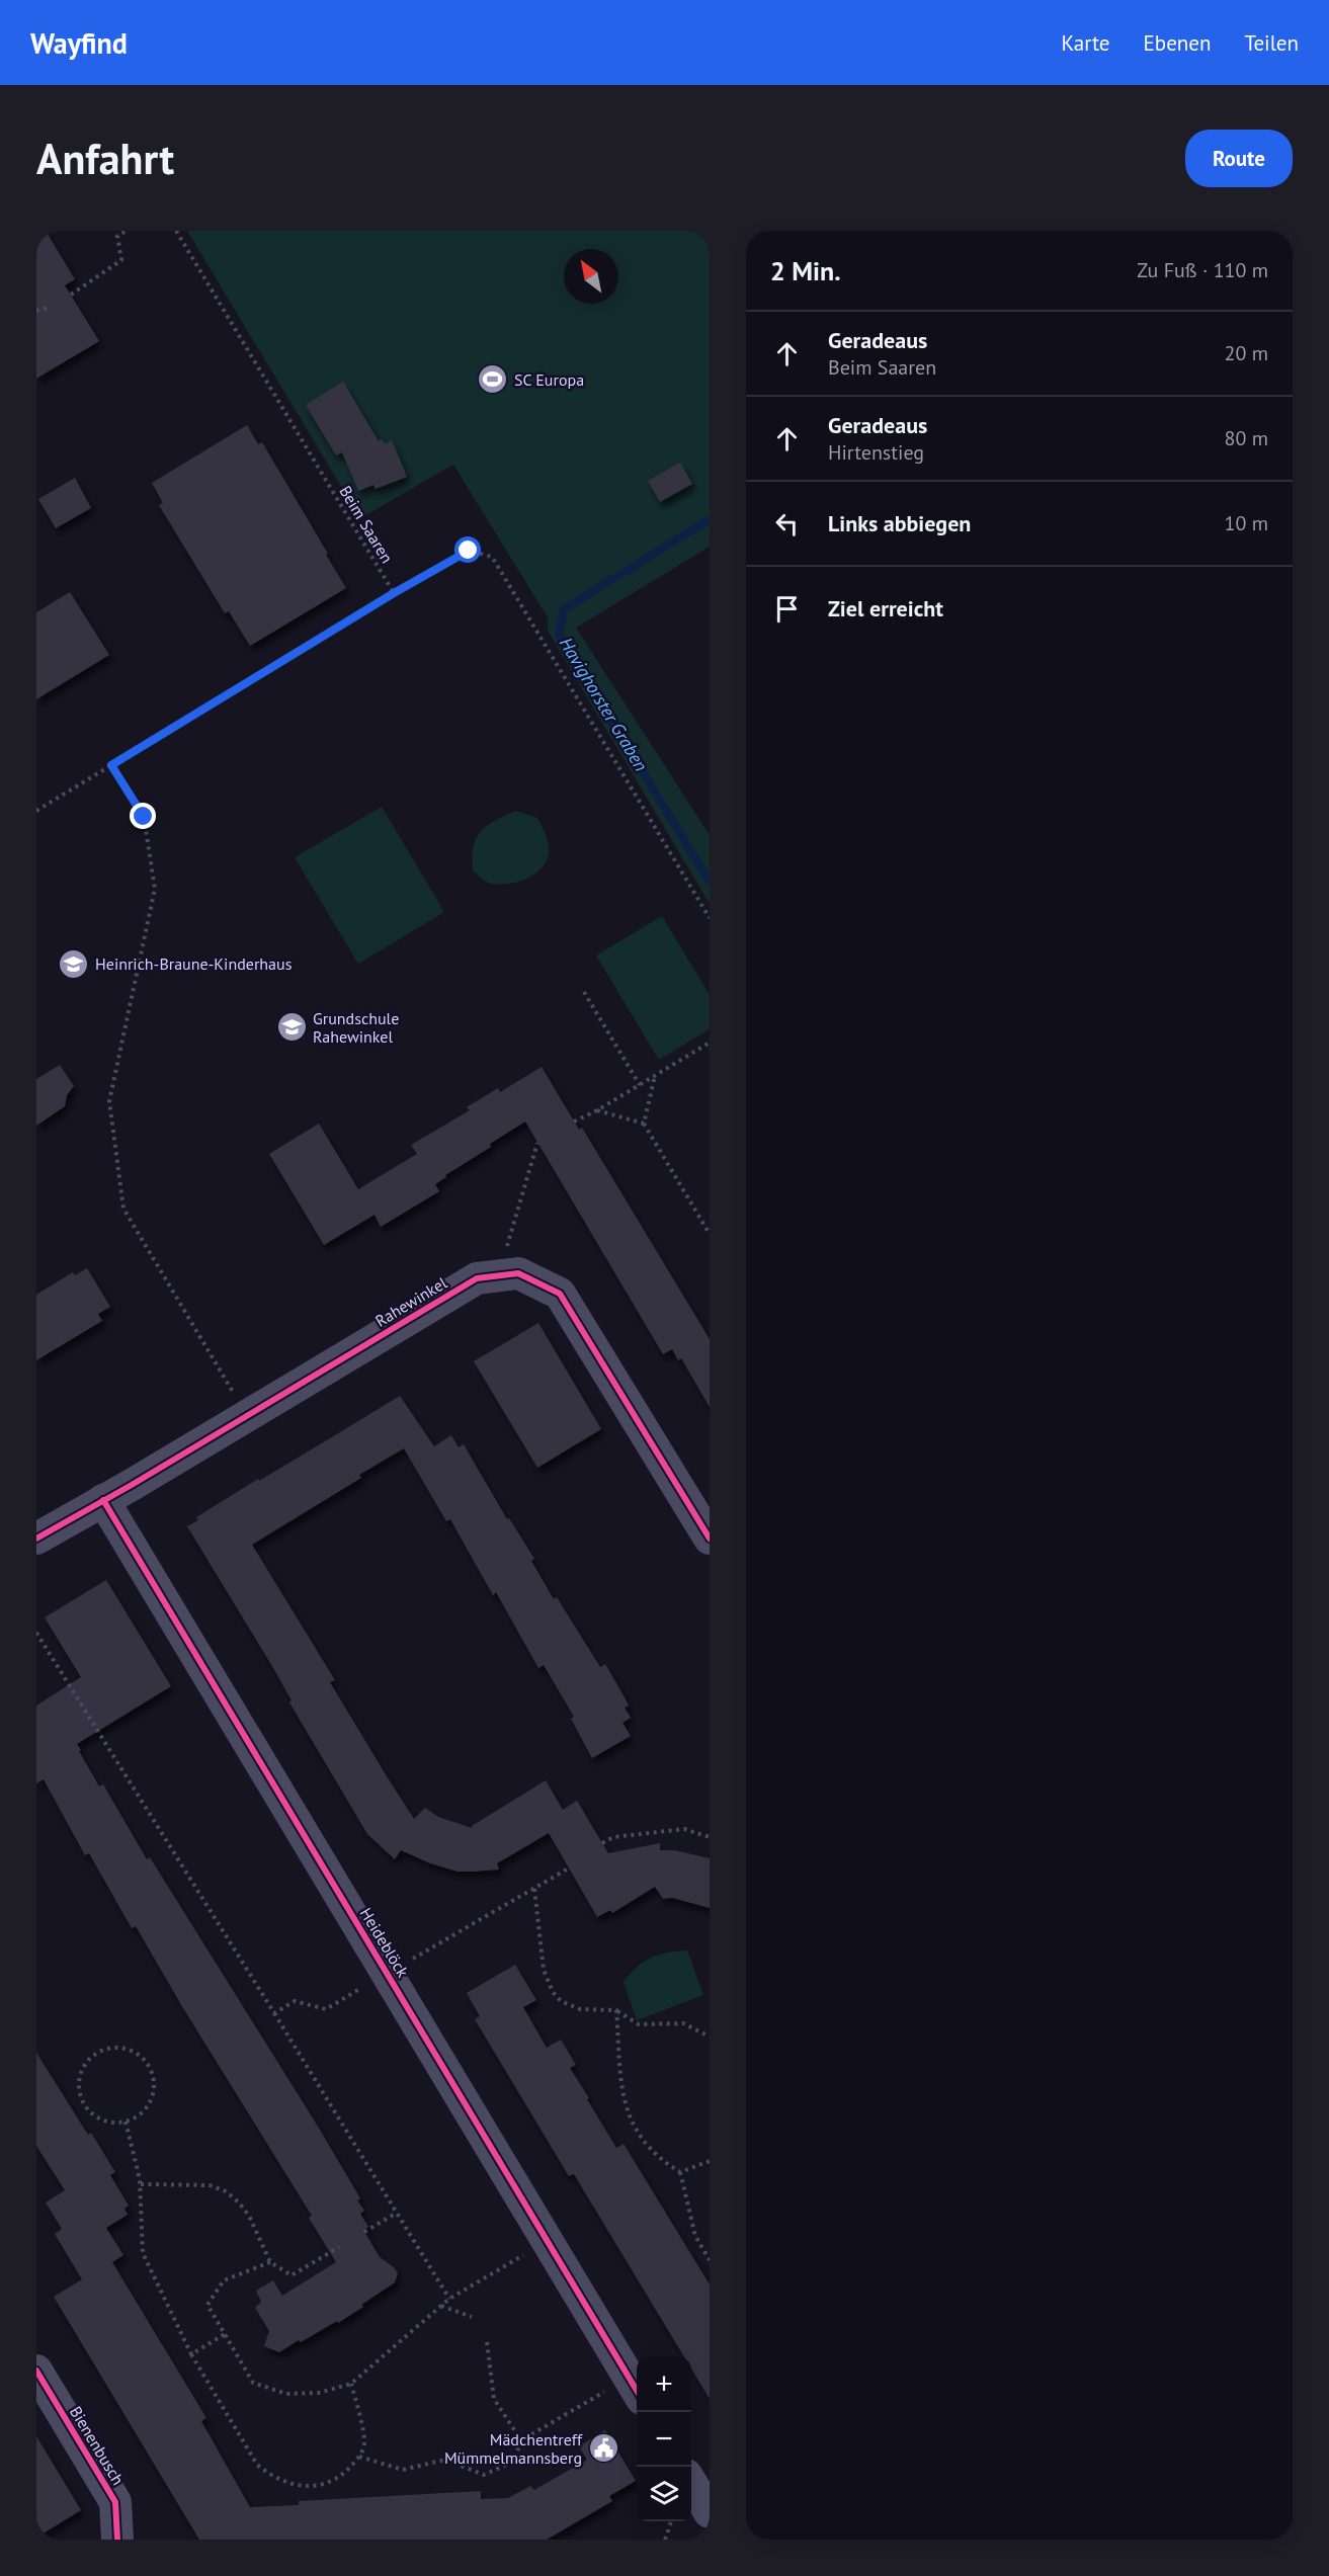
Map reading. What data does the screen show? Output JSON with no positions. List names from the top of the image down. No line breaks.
{"streets":{"street":["Rahewinkel","Heideblöck","Bienenbusch"],"path":["Beim Saaren"]},"crossings":[["Rahewinkel","Heideblöck"]],"water":["Havighorster Graben"],"places":{"sports":["SC Europa"],"school or university":["Heinrich-Braune-Kinderhaus","Grundschule Rahewinkel"],"public building":["Mädchentreff Mümmelmannsberg"]},"north":"top left","page":{"header":"Wayfind","nav":["Karte","Ebenen","Teilen"],"buttons":"Route","title":"Anfahrt","heading":["2 Min.","Zu Fuß · 110 m"],"list":[["Geradeaus","Beim Saaren","20 m"],["Geradeaus","Hirtenstieg","80 m"],["Links abbiegen","10 m"],"Ziel erreicht"],"map_buttons":["+","−"]}}
